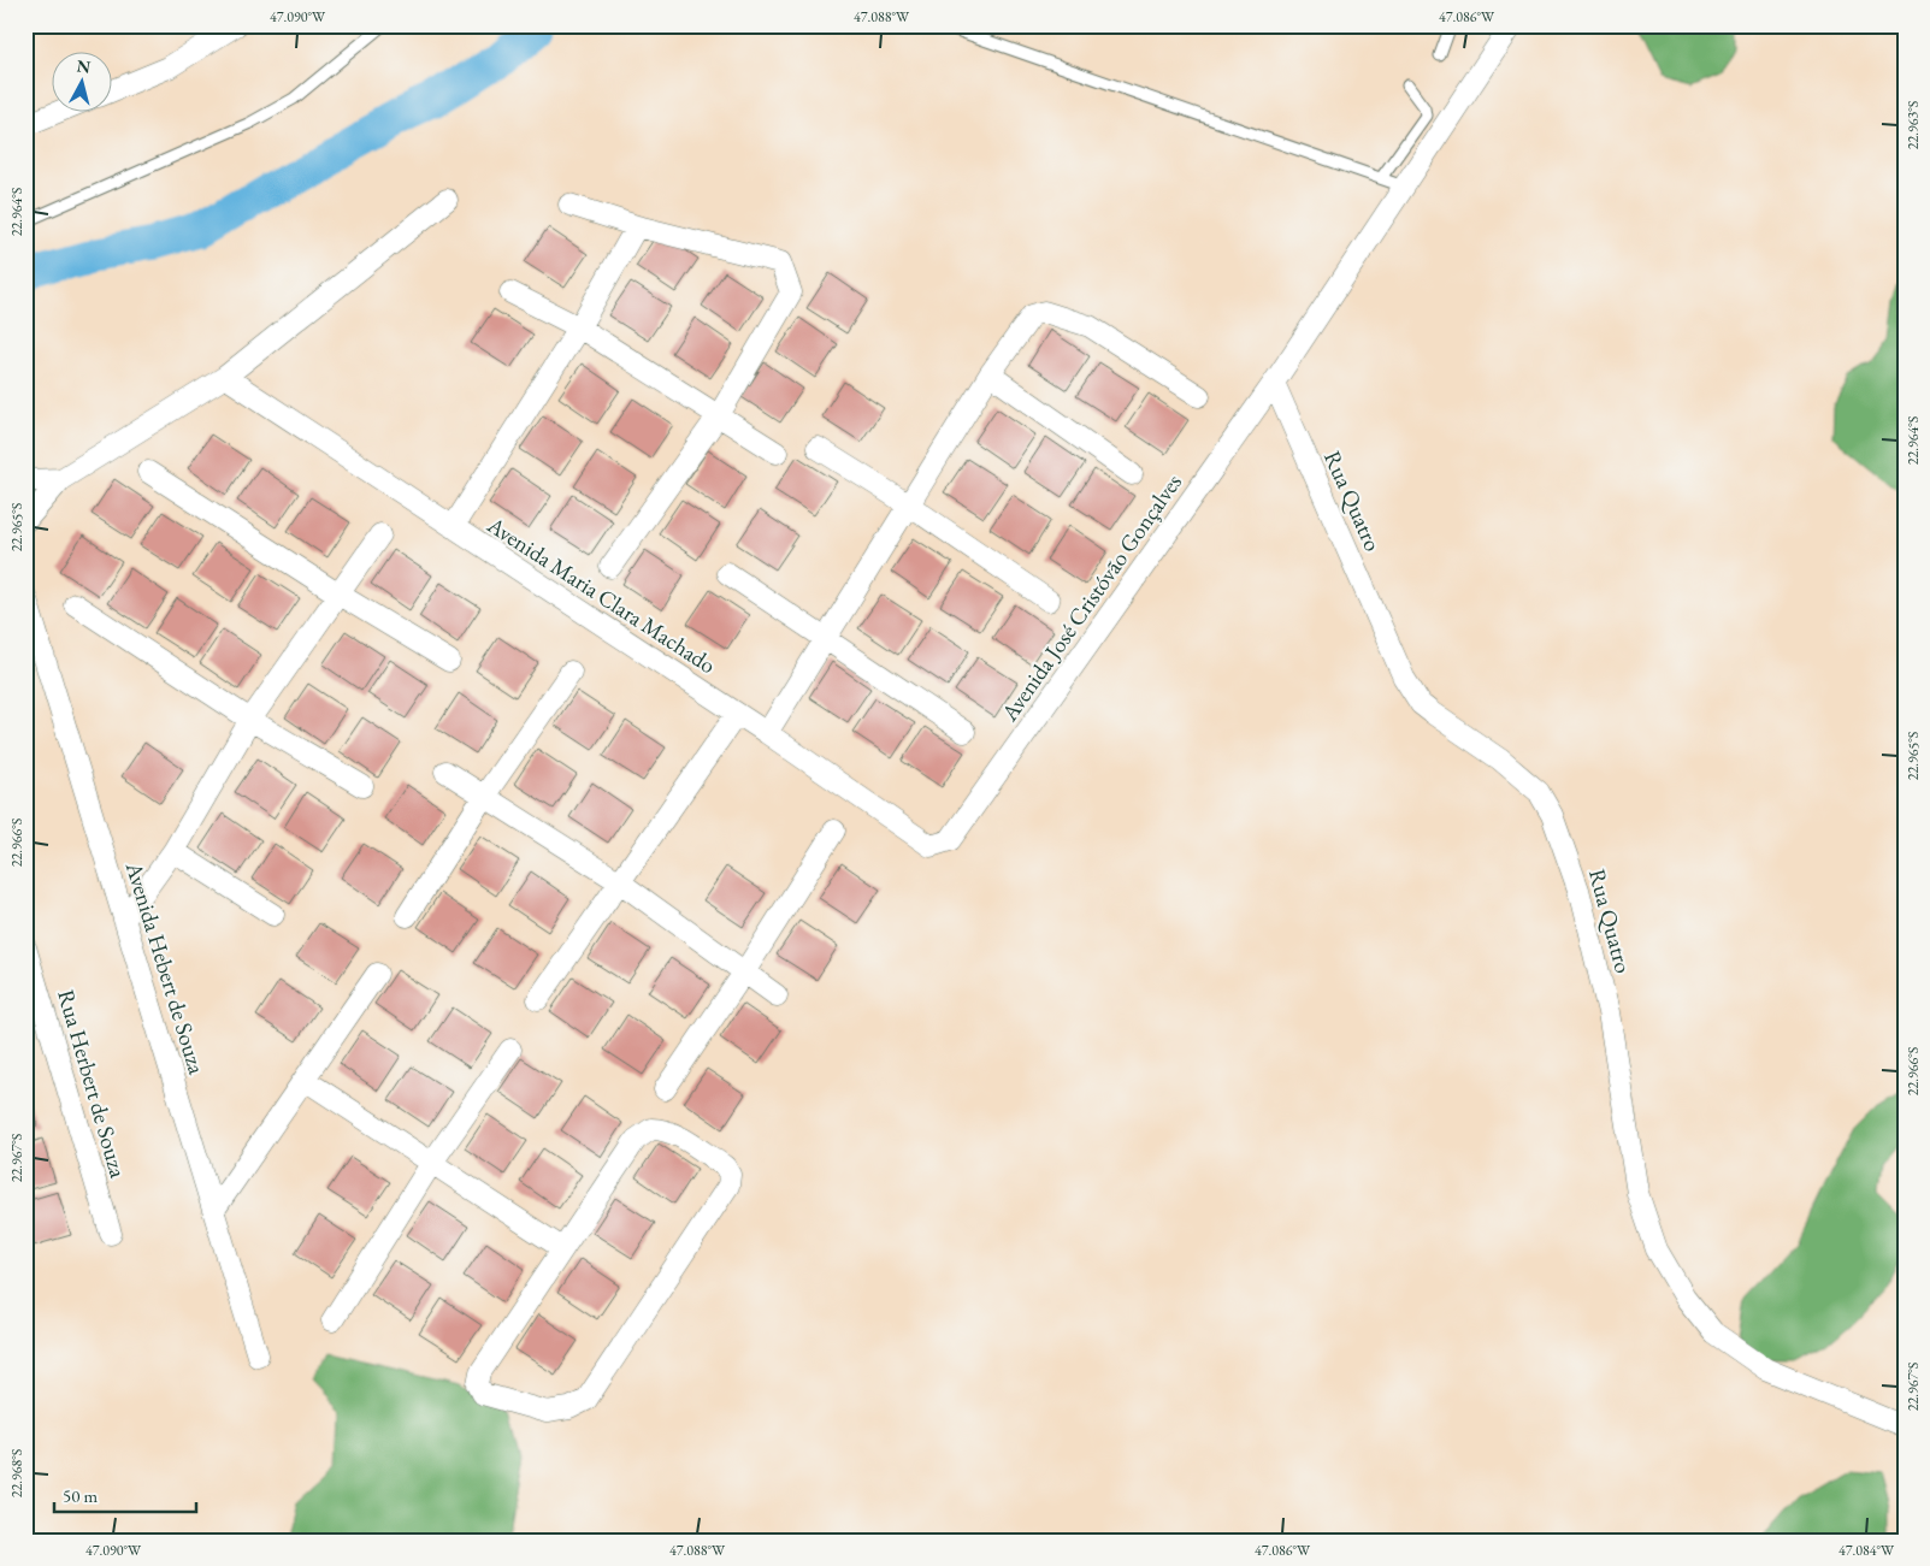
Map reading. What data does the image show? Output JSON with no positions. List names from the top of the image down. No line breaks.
{"streets":{"street":["Rua Quatro","Avenida Maria Clara Machado","Avenida José Cristóvão Gonçalves","Avenida Hebert de Souza","Rua Herbert de Souza"]},"crossings":[["Rua Quatro","Avenida José Cristóvão Gonçalves"],["Avenida Maria Clara Machado","Avenida José Cristóvão Gonçalves"]],"scale_bar":"50 m","north":"top","coordinates":["47.090°W","47.088°W","47.086°W","22.963°S","22.964°S","22.965°S","22.966°S","22.967°S","22.968°S","47.084°W"]}
